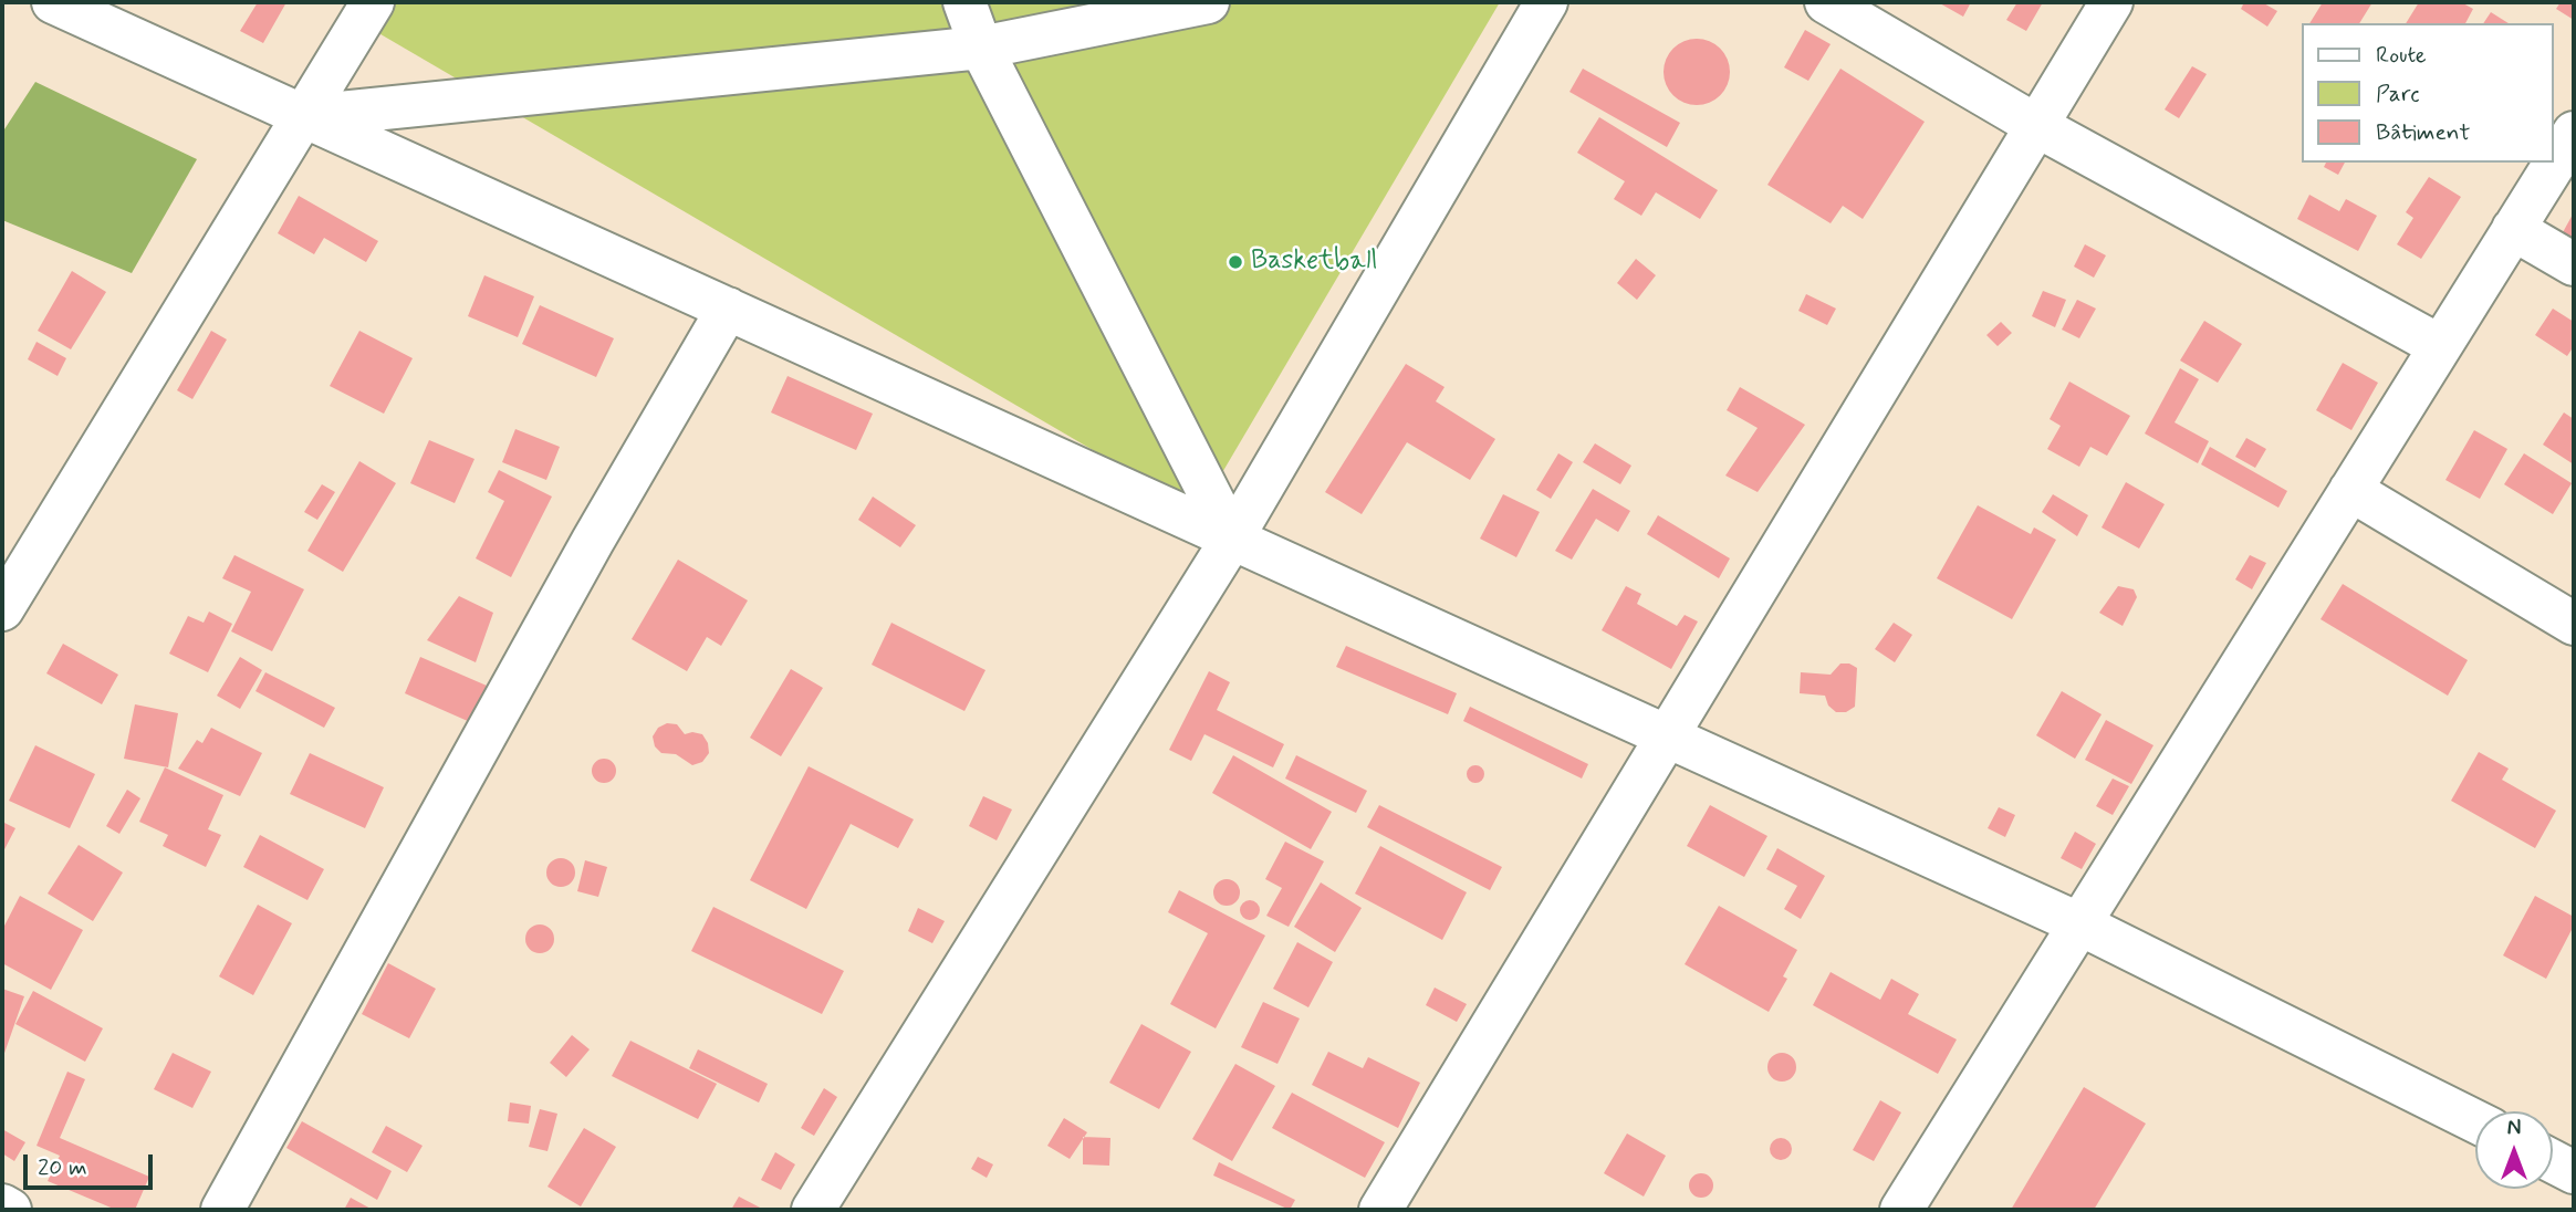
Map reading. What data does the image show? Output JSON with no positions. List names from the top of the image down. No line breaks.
{"places":["Basketball"],"legend":["Route","Parc","Bâtiment"],"scale_bar":"20 m","north":"top"}
